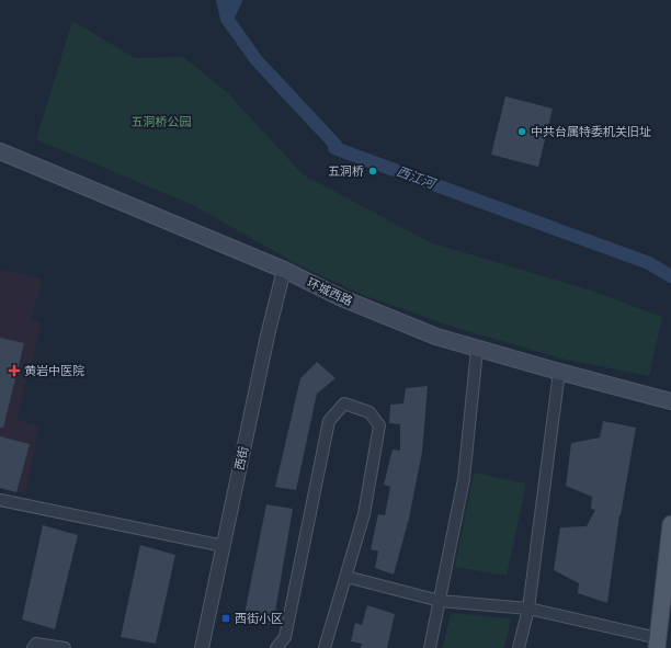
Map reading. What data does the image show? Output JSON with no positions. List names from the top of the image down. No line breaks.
{"streets":{"main road":["环城西路"],"street":["西街"]},"crossings":[["环城西路","西街"]],"water":["西江河"],"parks":["五洞桥公园"],"places":{"other":["中共台属特委机关旧址","五洞桥"],"health":["黄岩中医院"],"transit":["西街小区"]}}
